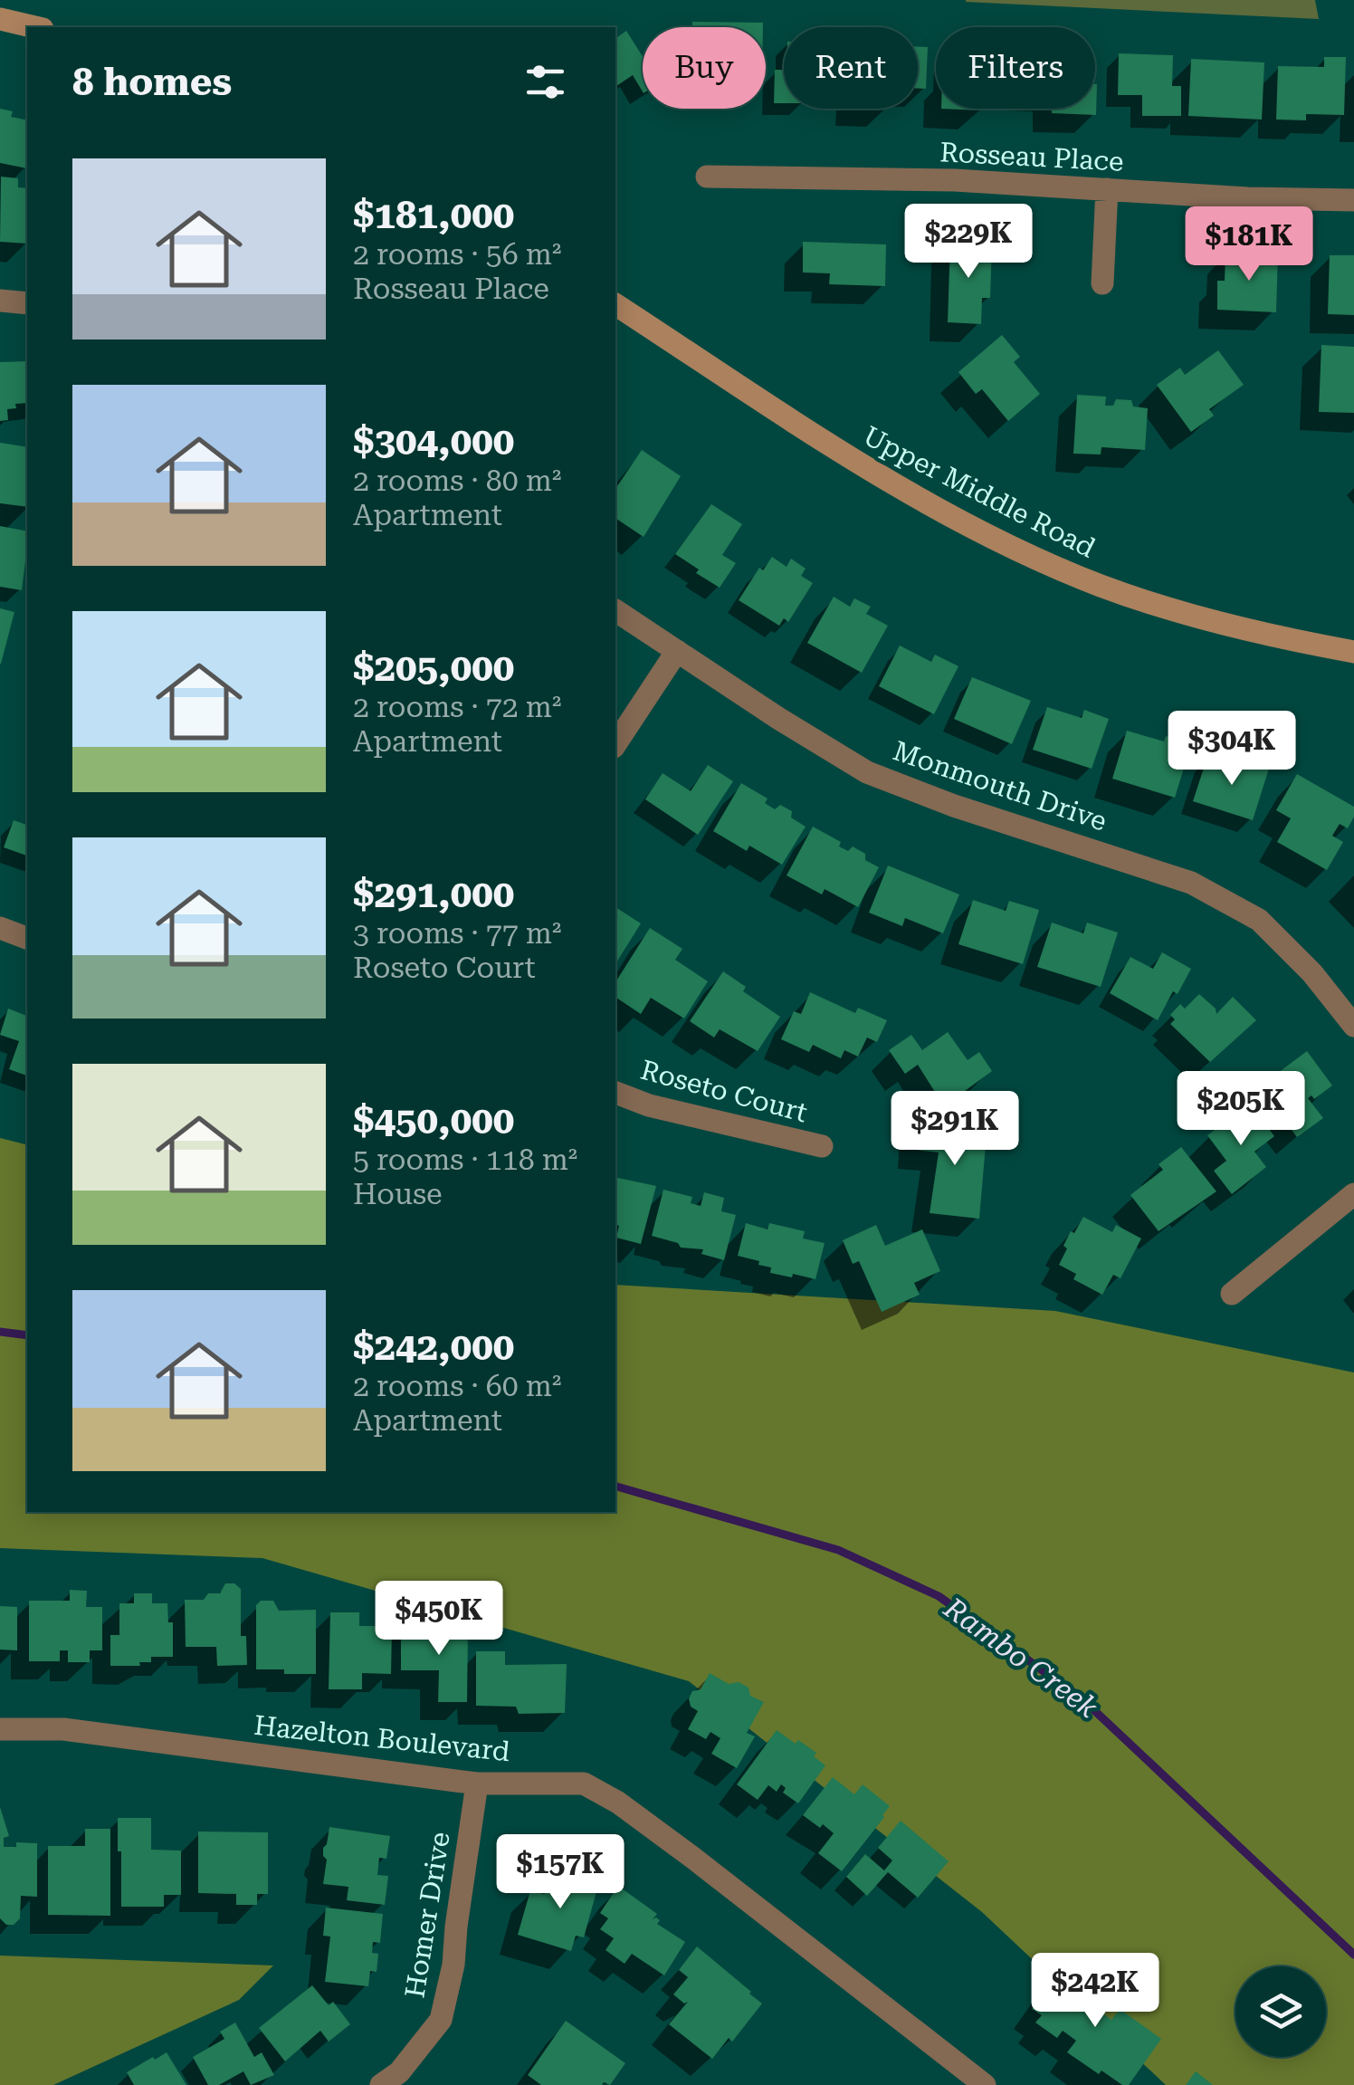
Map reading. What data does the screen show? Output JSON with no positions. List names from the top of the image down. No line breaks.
{"streets":{"street":["Rosseau Place","Upper Middle Road","Monmouth Drive","Roseto Court","Hazelton Boulevard","Homer Drive"]},"crossings":[["Hazelton Boulevard","Homer Drive"]],"water":["Rambo Creek"],"page":{"chip":["Buy","Rent","Filters"],"heading":"8 homes","list":[{"name":"$181,000","note":"2 rooms · 56 m² · Rosseau Place"},{"name":"$304,000","note":"2 rooms · 80 m² · Apartment"},{"name":"$205,000","note":"2 rooms · 72 m² · Apartment"},{"name":"$291,000","note":"3 rooms · 77 m² · Roseto Court"},{"name":"$450,000","note":"5 rooms · 118 m² · House"},{"name":"$242,000","note":"2 rooms · 60 m² · Apartment"}],"price":["$229K","$181K","$304K","$205K","$291K","$450K","$157K","$242K"]}}
